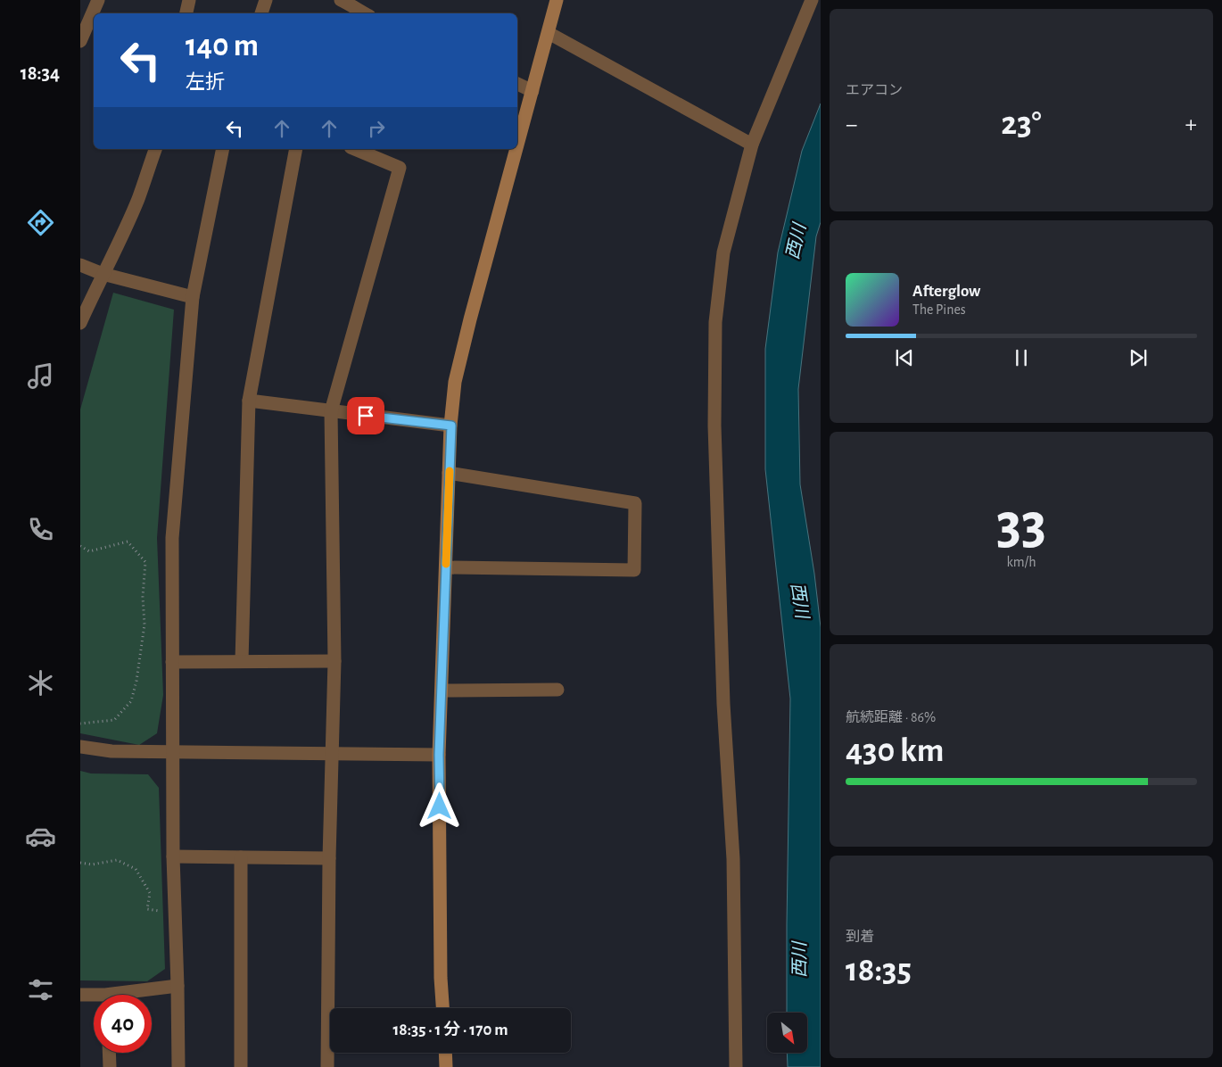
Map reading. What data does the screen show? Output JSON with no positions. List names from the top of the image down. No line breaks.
{"water":["西川"],"north":"bottom right","page":{"tabs":"18:34","tile":["エアコン",["33","km/h"],["航続距離 · 86%","430 km"],["到着","18:35"]],"turn":["140 m","左折"],"heat":["−","23°","+"],"song":["Afterglow","The Pines"],"limit":"40","trip":"18:35 · 1 分 · 170 m"}}
